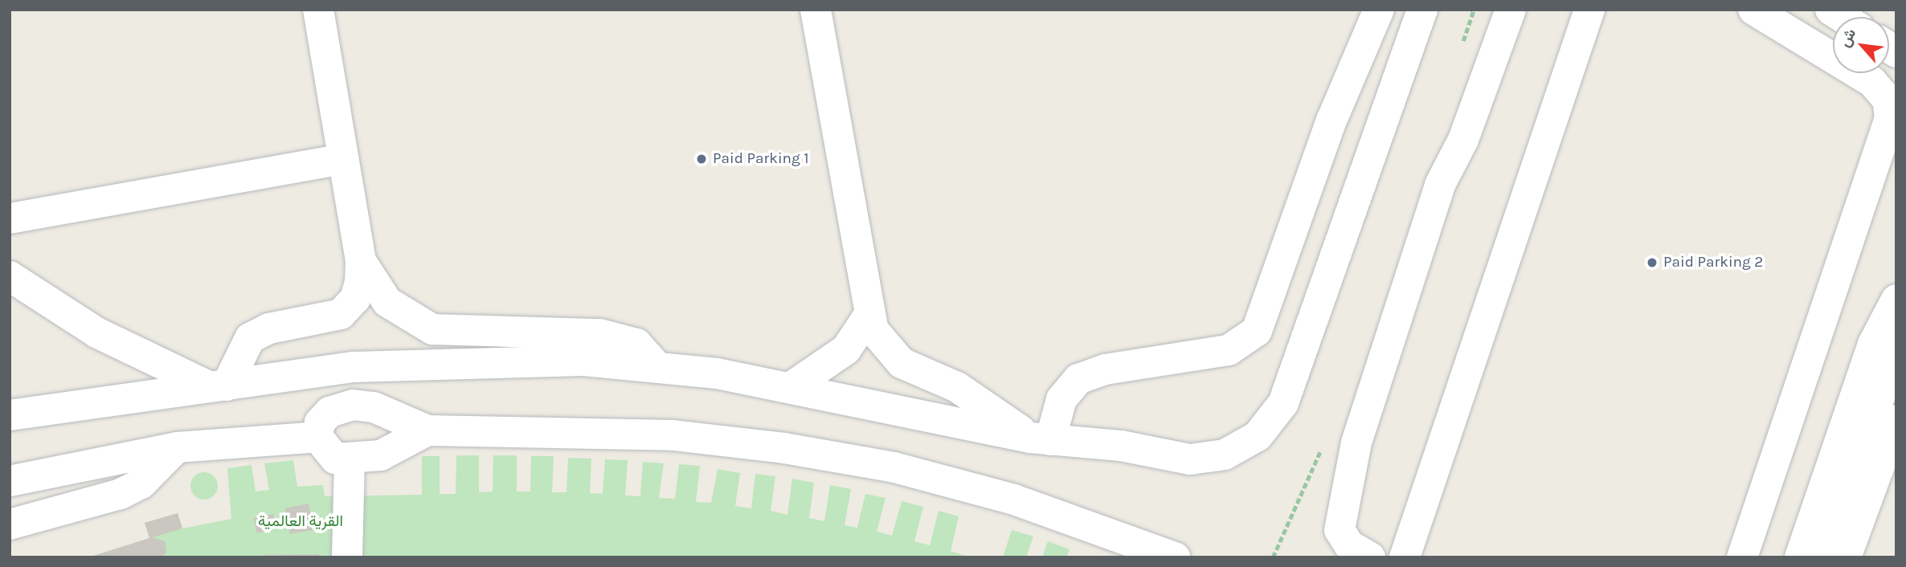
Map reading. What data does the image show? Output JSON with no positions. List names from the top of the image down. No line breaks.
{"parks":["القرية العالمية"],"places":["Paid Parking 1","Paid Parking 2"],"north":"top left"}
